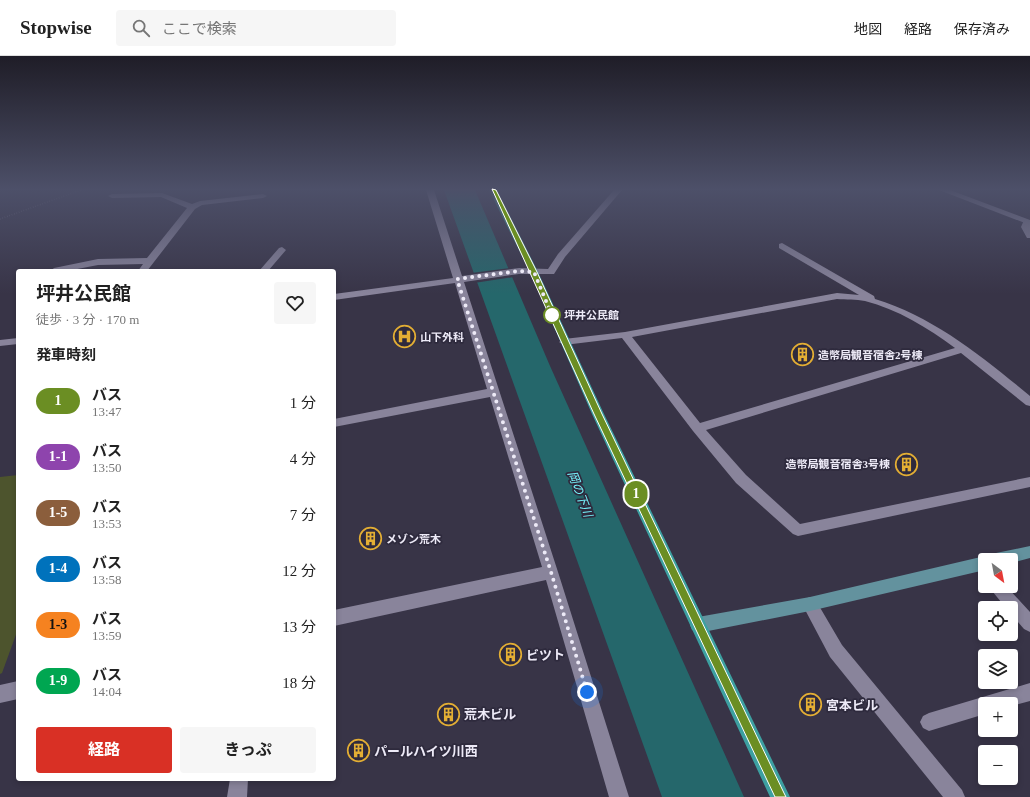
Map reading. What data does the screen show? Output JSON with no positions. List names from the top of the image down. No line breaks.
{"water":["岡の下川"],"places":{"other":["坪井公民館"],"hospital":["山下外科"],"building":["造幣局観音宿舎2号棟","造幣局観音宿舎3号棟","メゾン荒木","ビツト","宮本ビル","荒木ビル","パールハイツ川西"]},"lines":["bus line 1"],"north":"bottom right","page":{"header":"Stopwise","search":"ここで検索","nav":["地図","経路","保存済み"],"on_map":"1","heading":[["坪井公民館","徒歩 · 3 分 · 170 m"],"発車時刻"],"list":[{"mark":"1","name":"バス","note":"13:47","value":"1 分"},{"mark":"1-1","name":"バス","note":"13:50","value":"4 分"},{"mark":"1-5","name":"バス","note":"13:53","value":"7 分"},{"mark":"1-4","name":"バス","note":"13:58","value":"12 分"},{"mark":"1-3","name":"バス","note":"13:59","value":"13 分"},{"mark":"1-9","name":"バス","note":"14:04","value":"18 分"}],"map_buttons":["+","−"],"buttons":["経路","きっぷ"]}}
